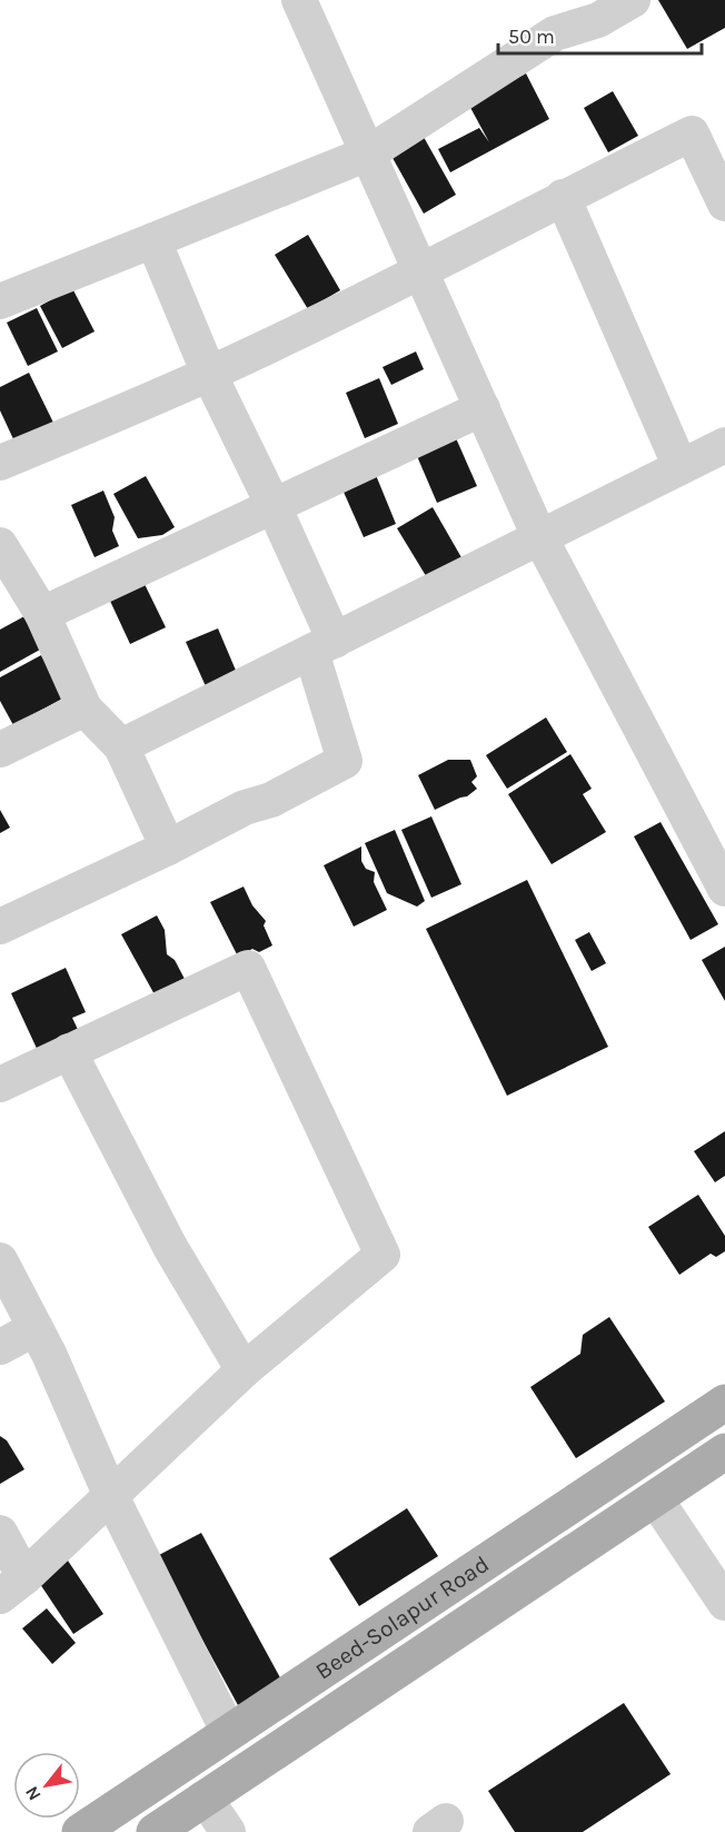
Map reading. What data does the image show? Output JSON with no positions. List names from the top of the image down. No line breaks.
{"streets":{"main road":["Beed-Solapur Road"]},"scale_bar":"50 m","north":"bottom left"}
